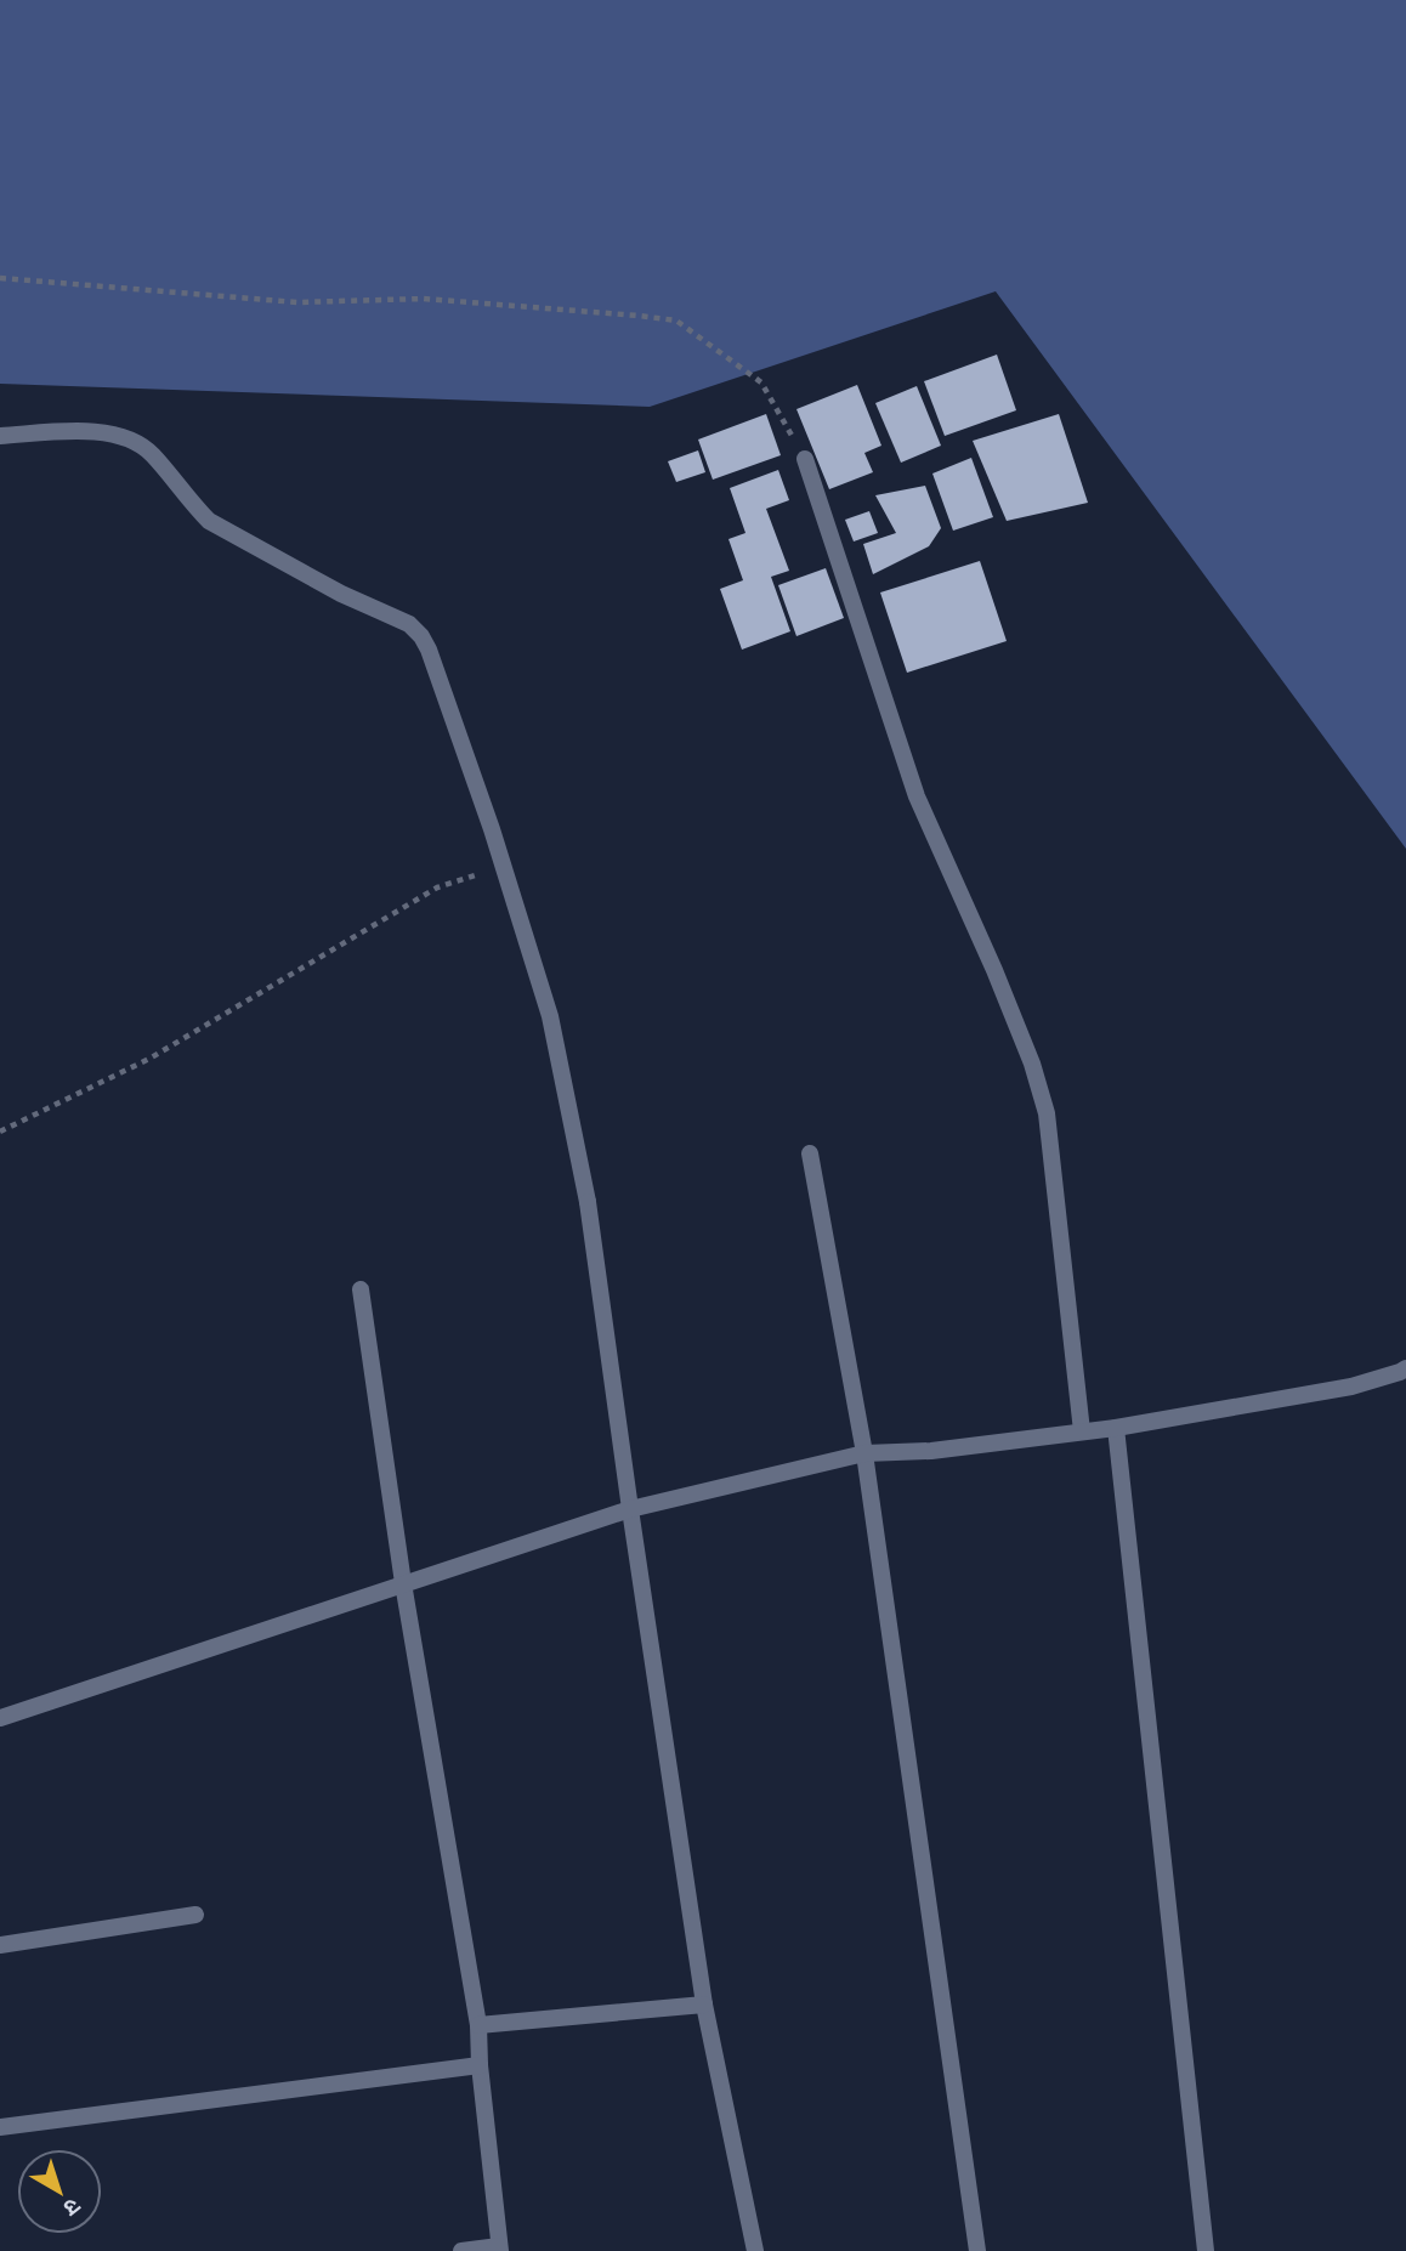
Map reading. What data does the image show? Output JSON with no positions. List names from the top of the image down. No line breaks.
{"north":"bottom right"}
